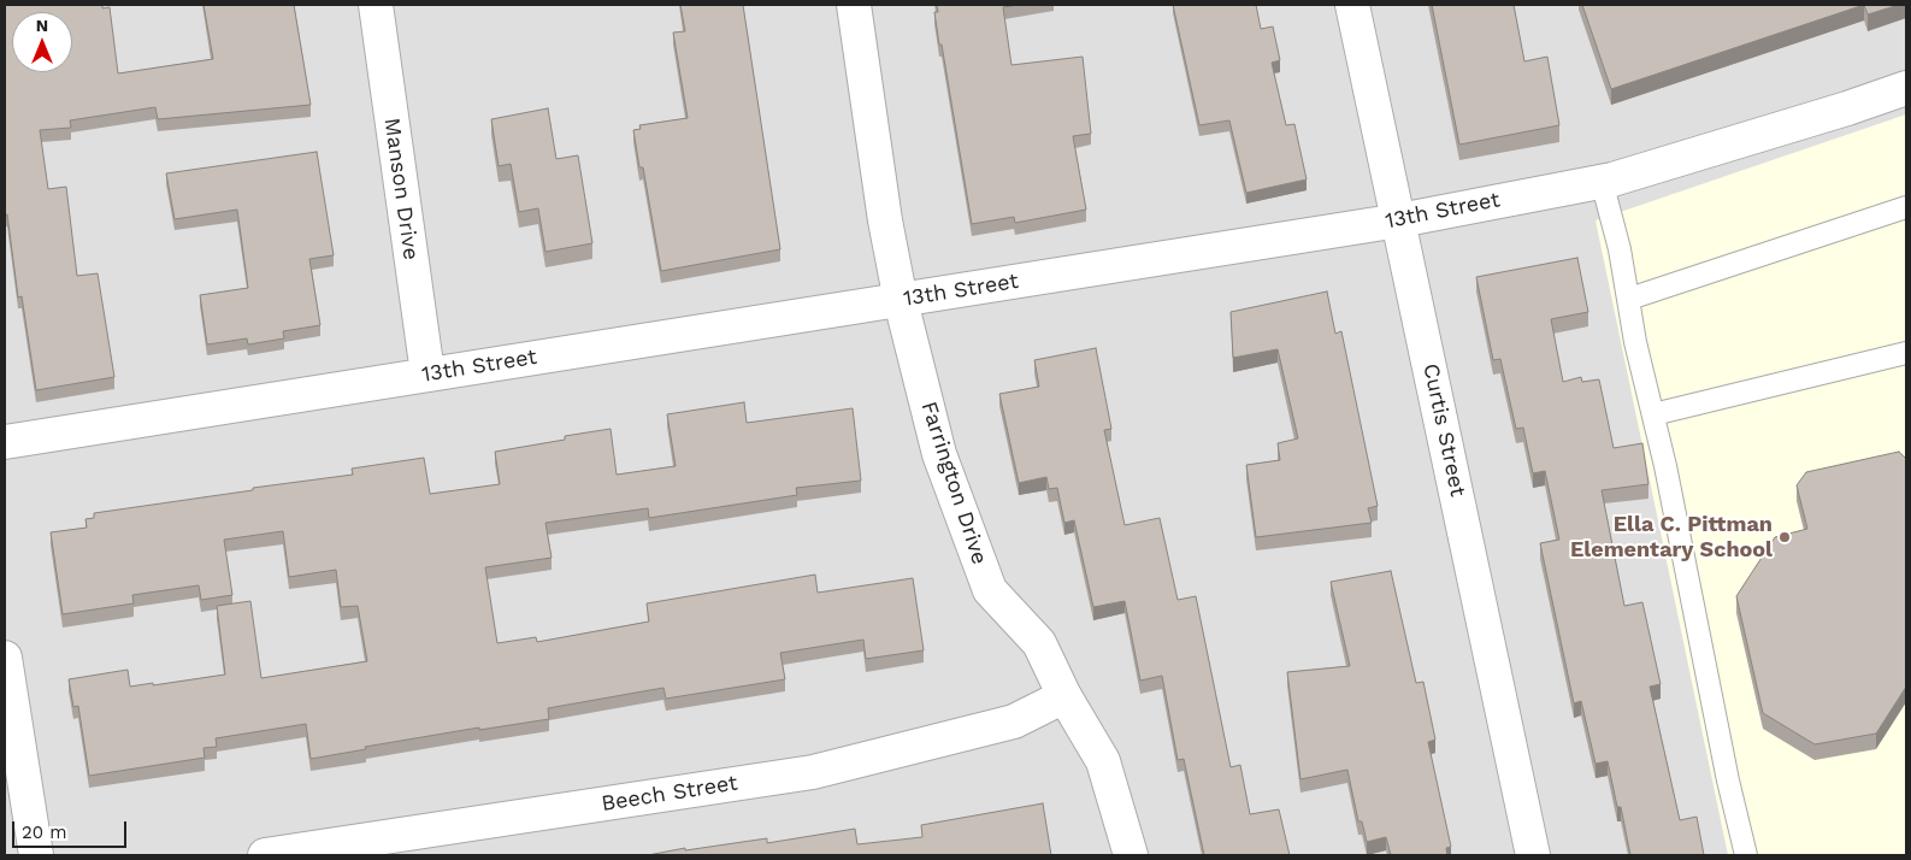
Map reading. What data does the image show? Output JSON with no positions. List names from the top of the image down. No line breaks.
{"streets":{"street":["Manson Drive","13th Street","Curtis Street","Farrington Drive","Beech Street"]},"crossings":[["Manson Drive","13th Street"],["13th Street","Curtis Street"],["13th Street","Farrington Drive"],["Farrington Drive","Beech Street"]],"places":["Ella C. Pittman Elementary School"],"scale_bar":"20 m","north":"top"}
